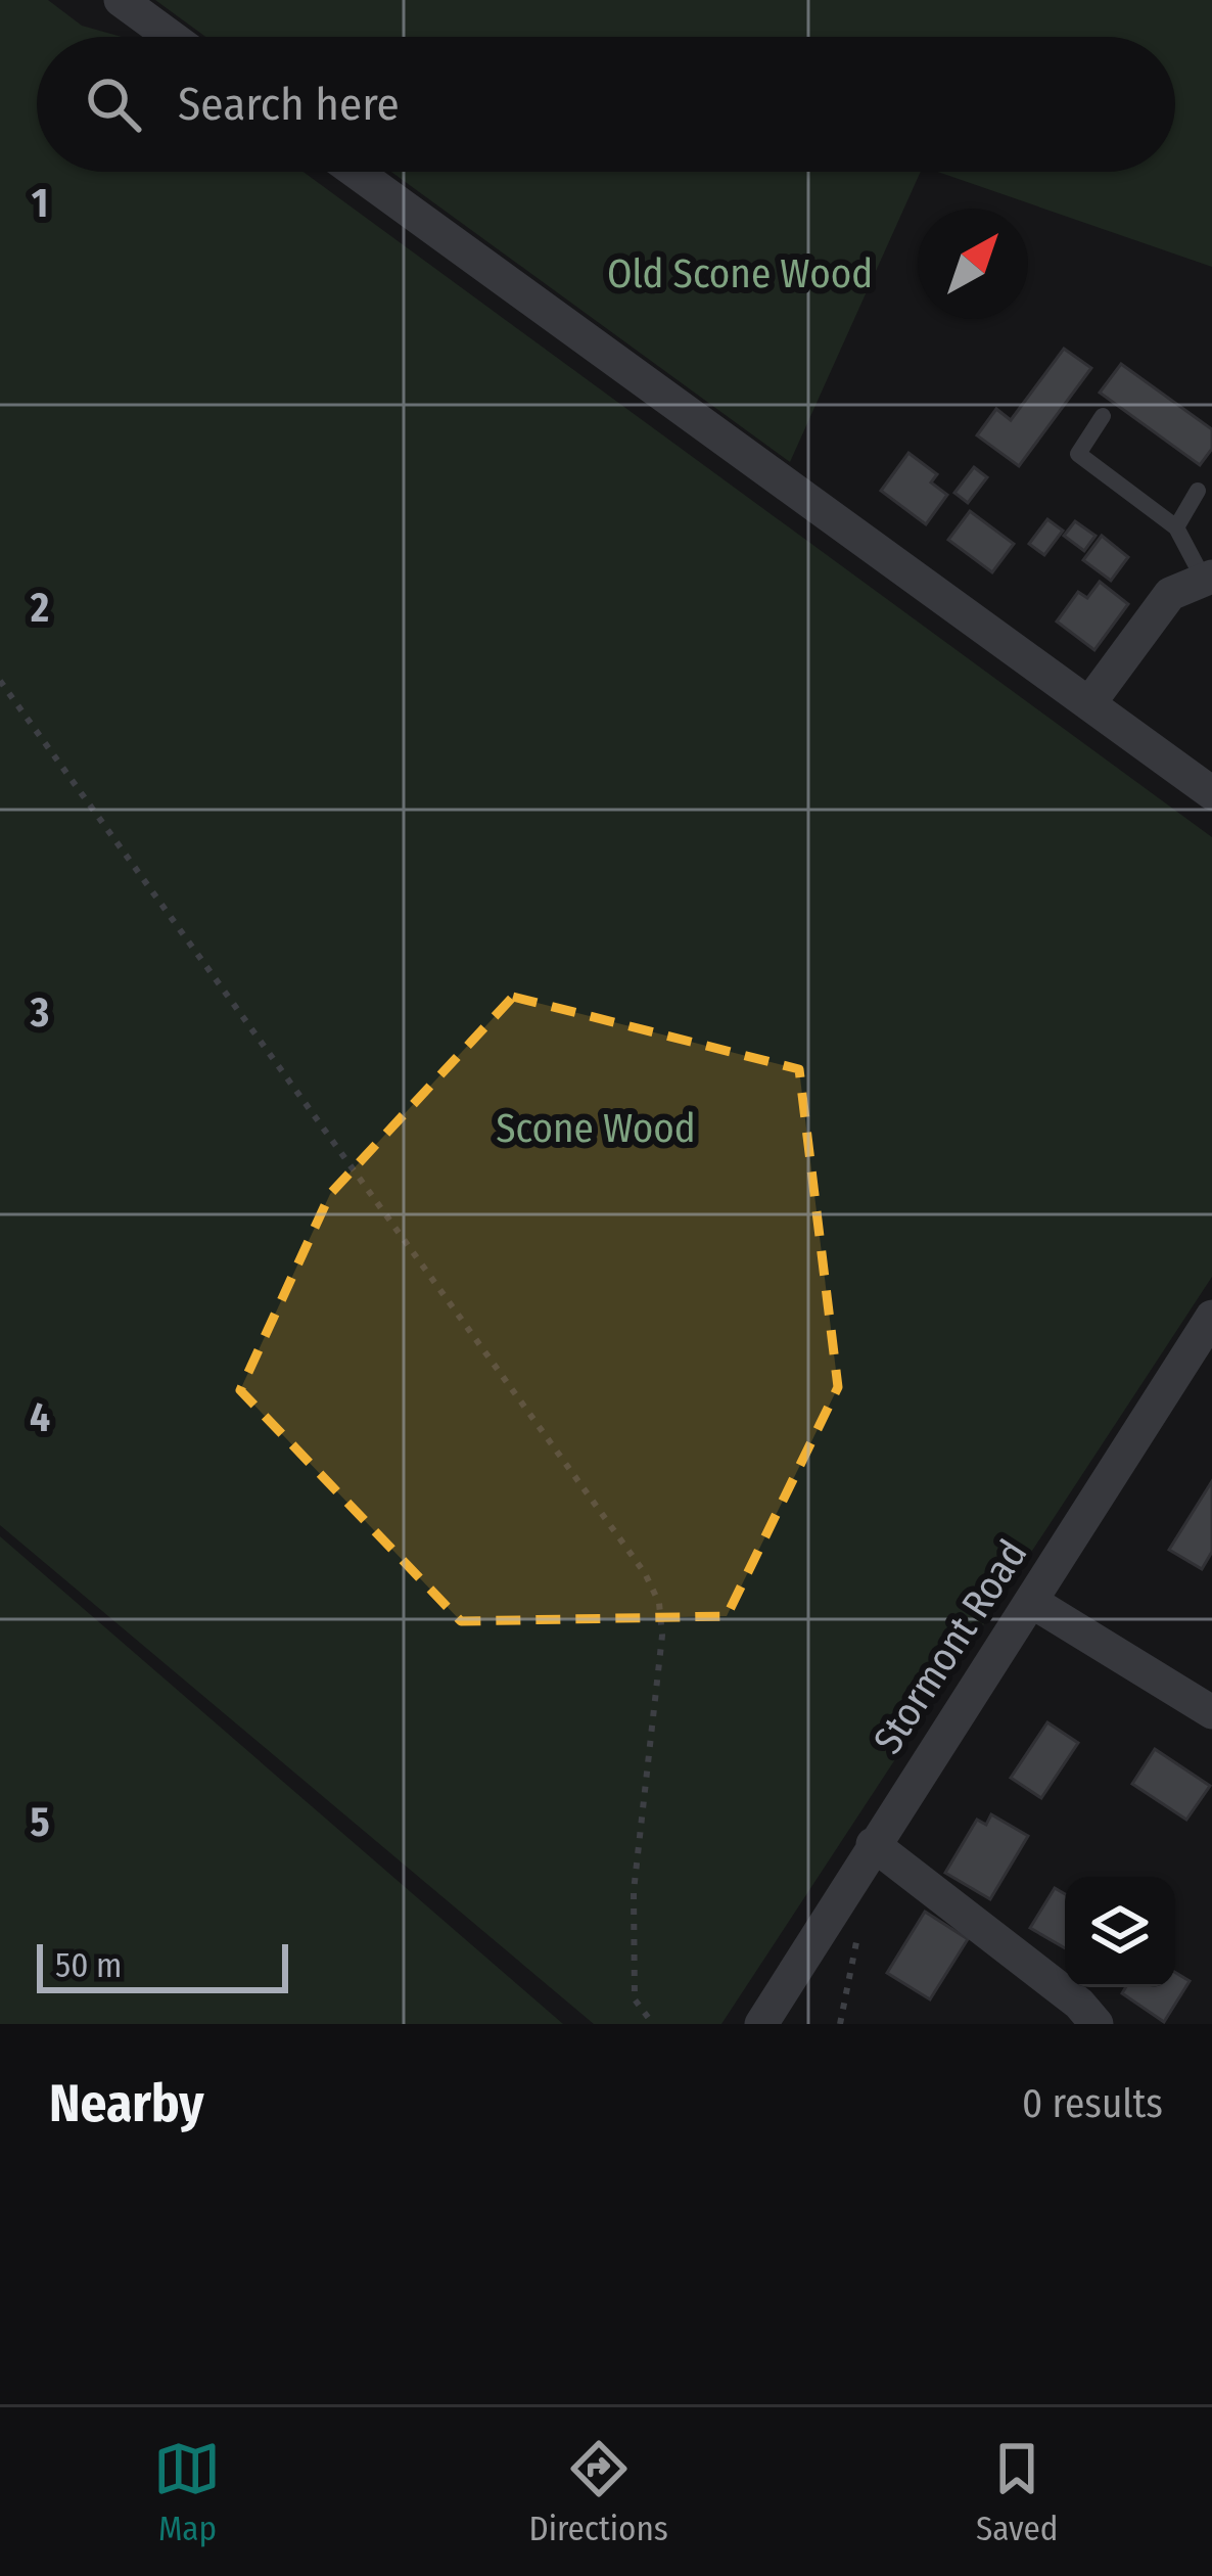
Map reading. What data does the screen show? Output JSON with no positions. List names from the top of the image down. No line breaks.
{"streets":{"street":["Stormont Road"]},"parks":["Old Scone Wood","Scone Wood"],"scale_bar":"50 m","north":"top right","page":{"search":"Search here","scale":"50 m","heading":["Nearby","0 results"],"nav":["Map","Directions","Saved"]},"grid":{"rows":["1","2","3","4","5"]}}
